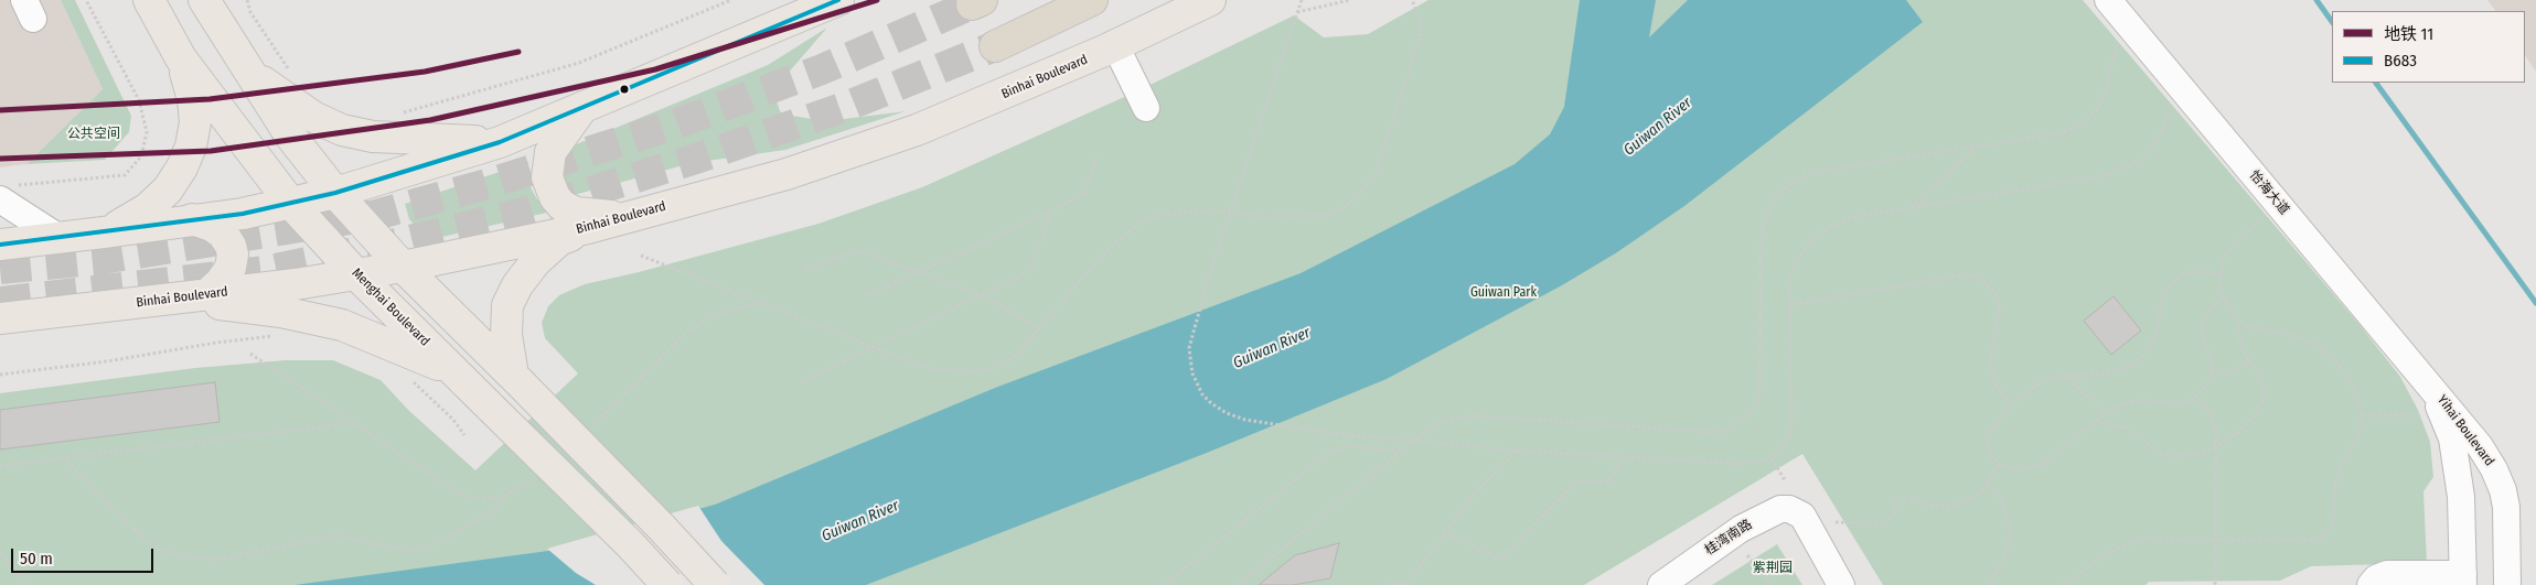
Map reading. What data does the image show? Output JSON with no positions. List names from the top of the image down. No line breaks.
{"streets":{"main road":["Binhai Boulevard","Menghai Boulevard"],"street":["怡海大道","Yihai Boulevard","桂湾南路"]},"crossings":[["Binhai Boulevard","Menghai Boulevard"],["怡海大道","Yihai Boulevard"]],"water":["Guiwan River"],"parks":["公共空间","Guiwan Park","紫荆园"],"lines":["metro line 11","transit line B683"],"legend":["地铁 11","B683"],"scale_bar":"50 m"}
